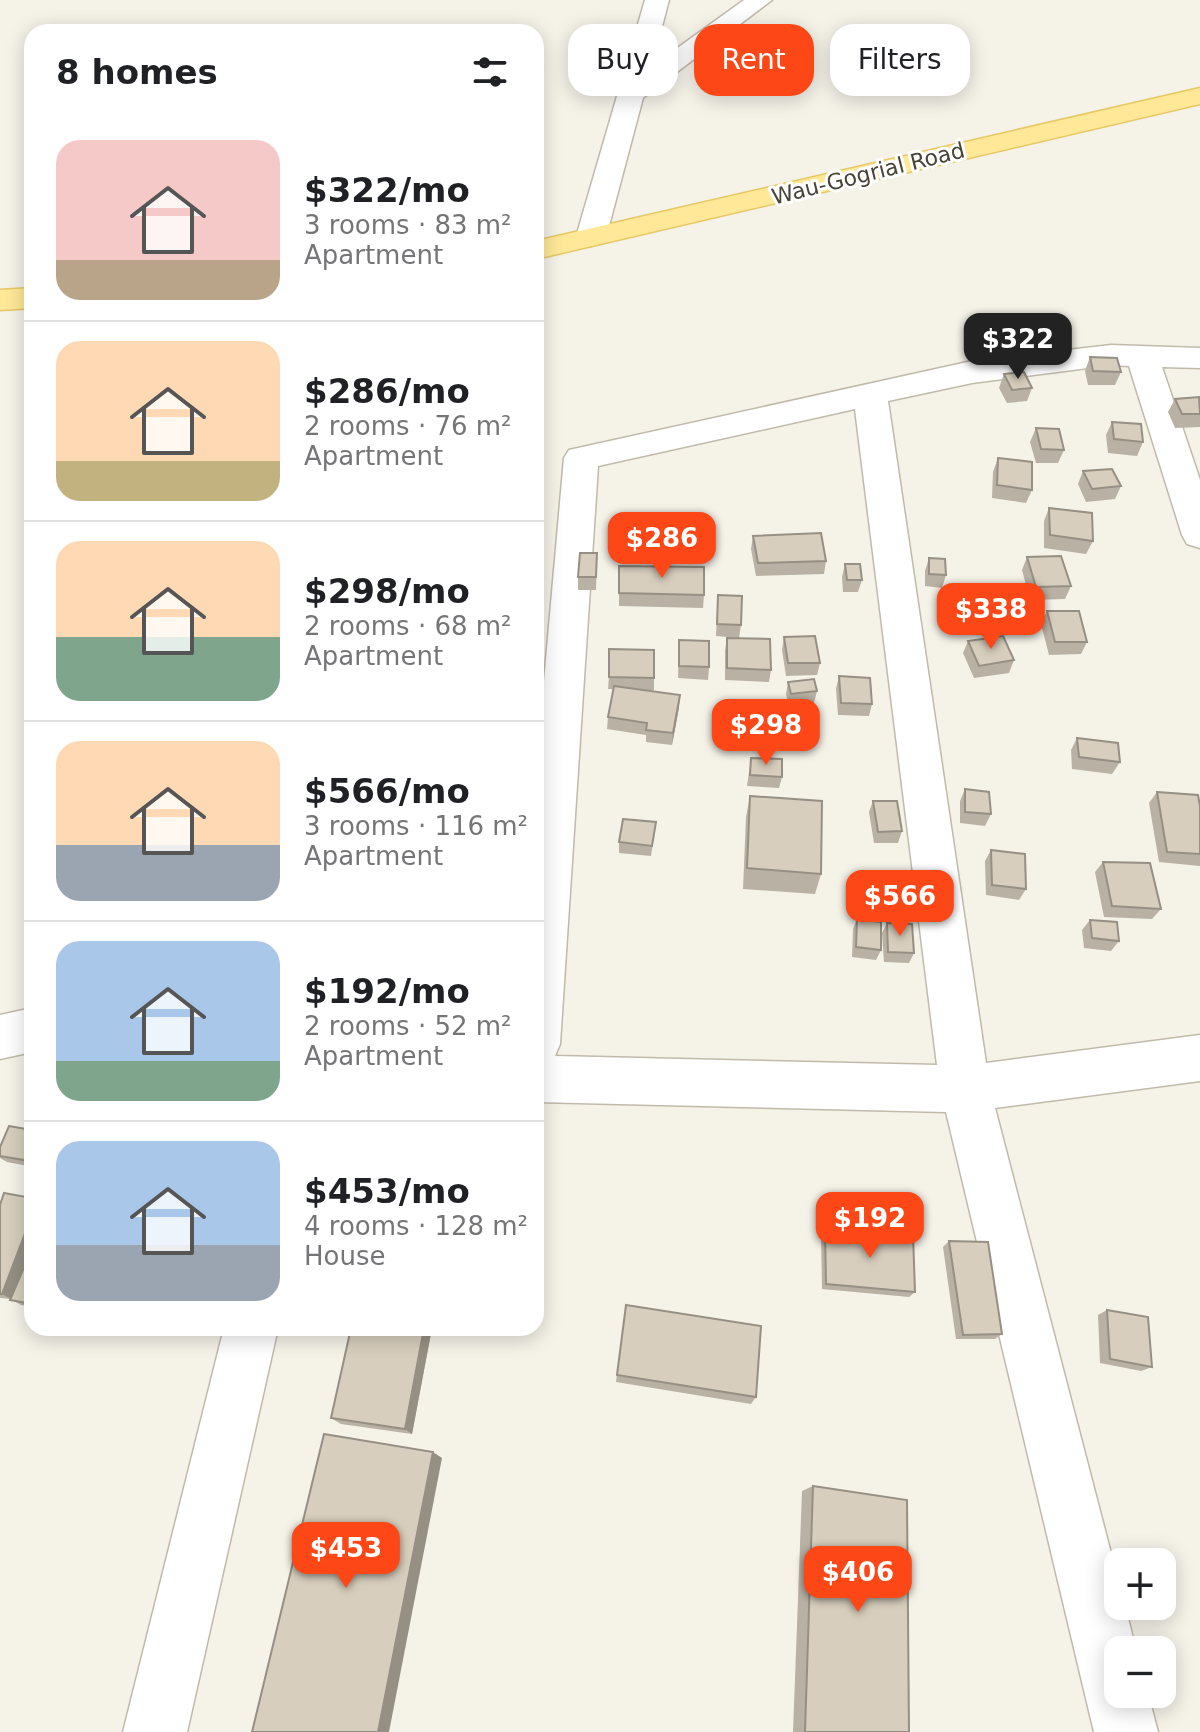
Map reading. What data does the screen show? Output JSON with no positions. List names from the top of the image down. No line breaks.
{"streets":{"main road":["Wau-Gogrial Road"]},"page":{"chip":["Buy","Rent","Filters"],"heading":"8 homes","list":[{"name":"$322/mo","note":"3 rooms · 83 m² · Apartment"},{"name":"$286/mo","note":"2 rooms · 76 m² · Apartment"},{"name":"$298/mo","note":"2 rooms · 68 m² · Apartment"},{"name":"$566/mo","note":"3 rooms · 116 m² · Apartment"},{"name":"$192/mo","note":"2 rooms · 52 m² · Apartment"},{"name":"$453/mo","note":"4 rooms · 128 m² · House"}],"price":["$322","$286","$338","$298","$566","$192","$453","$406"],"map_buttons":["+","−"]}}
